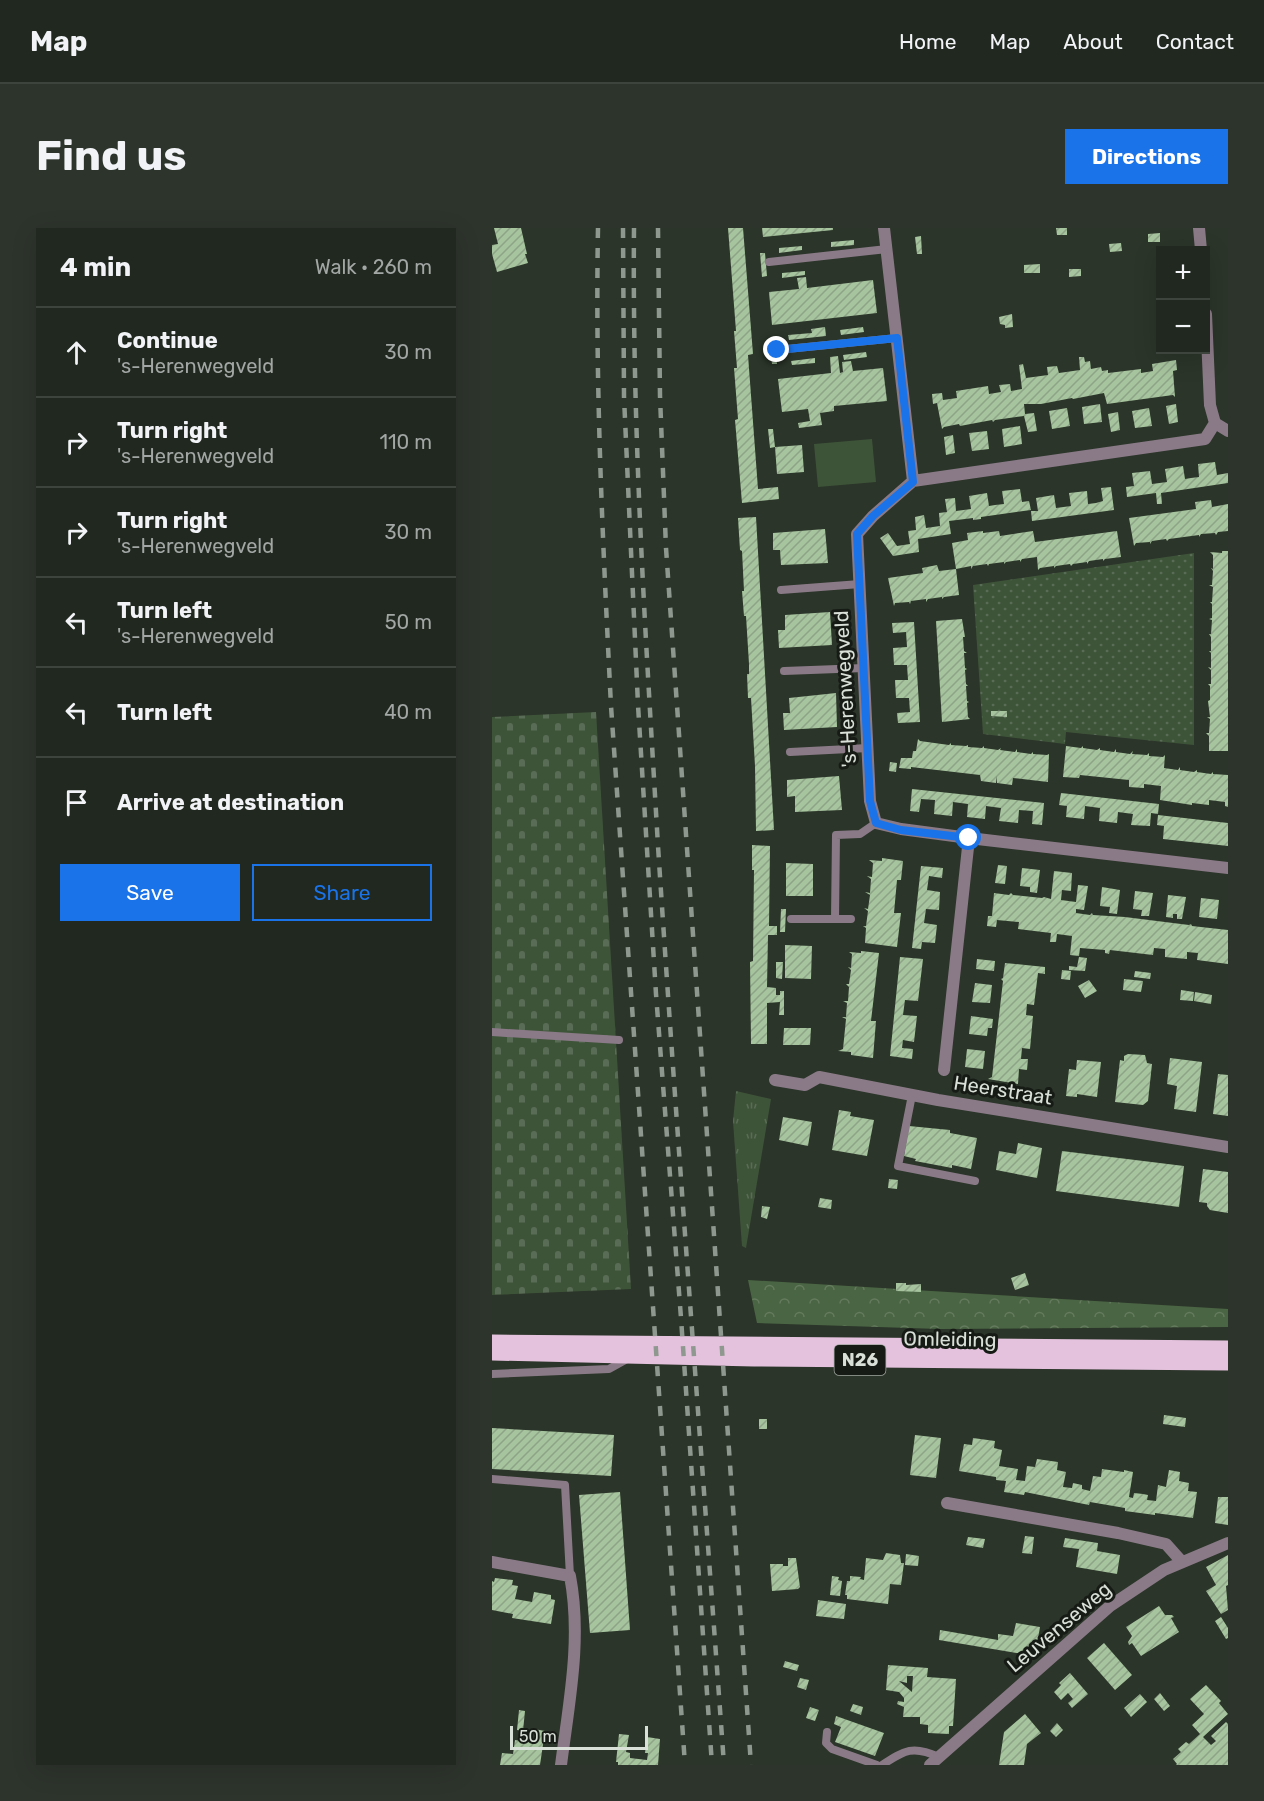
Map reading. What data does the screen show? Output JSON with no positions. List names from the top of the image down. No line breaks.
{"streets":{"main road":["Omleiding","N26"],"street":["'s-Herenwegveld","Heerstraat","Leuvenseweg"]},"scale_bar":"50 m","page":{"header":"Map","nav":["Home","Map","About","Contact"],"buttons":["Directions",["Save","Share"]],"title":"Find us","heading":["4 min","Walk · 260 m"],"map_buttons":["+","−"],"list":[["Continue","'s-Herenwegveld","30 m"],["Turn right","'s-Herenwegveld","110 m"],["Turn right","'s-Herenwegveld","30 m"],["Turn left","'s-Herenwegveld","50 m"],["Turn left","40 m"],"Arrive at destination"],"scale":"50 m"}}
